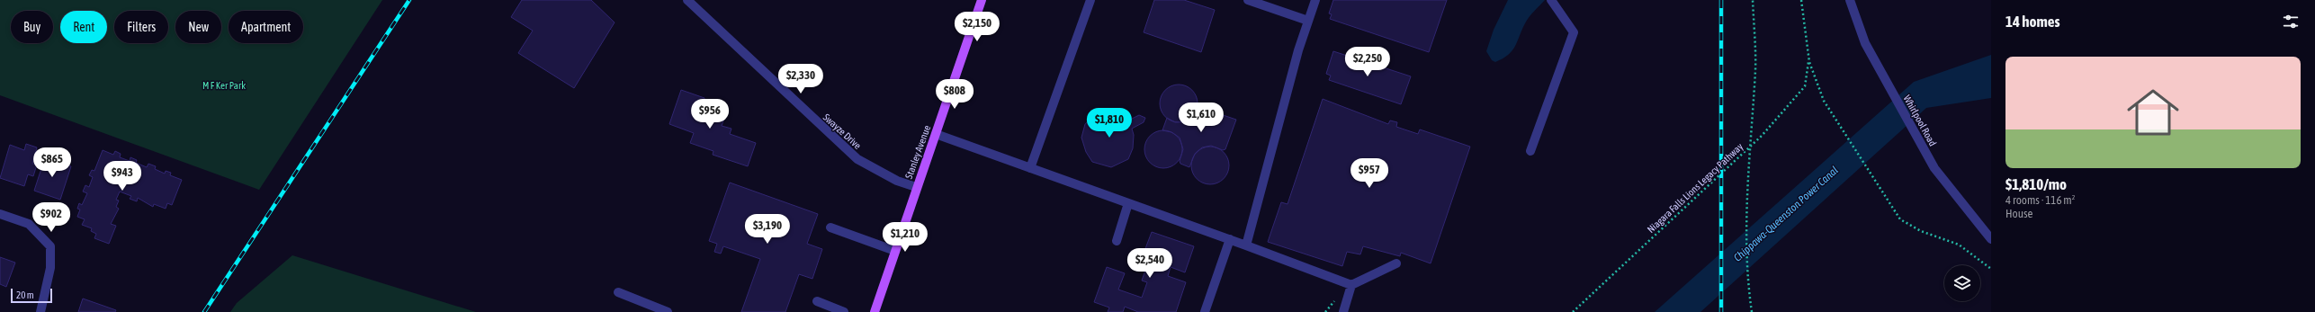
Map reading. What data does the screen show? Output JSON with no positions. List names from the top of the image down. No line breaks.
{"streets":{"main road":["Stanley Avenue"],"street":["Whirlpool Road","Swayze Drive"],"path":["Niagara Falls Lions Legacy Pathway"]},"crossings":[["Swayze Drive","Stanley Avenue"]],"water":["Chippawa-Queenston Power Canal"],"parks":["M F Ker Park"],"scale_bar":"20 m","page":{"heading":"14 homes","chip":["Buy","Rent","Filters","New","Apartment"],"price":["$2,150","$2,250","$2,330","$808","$956","$1,610","$1,810","$865","$957","$943","$902","$3,190","$1,210","$2,540"],"list":[{"name":"$1,810/mo","note":"4 rooms · 116 m² · House"}],"scale":"20 m"}}
